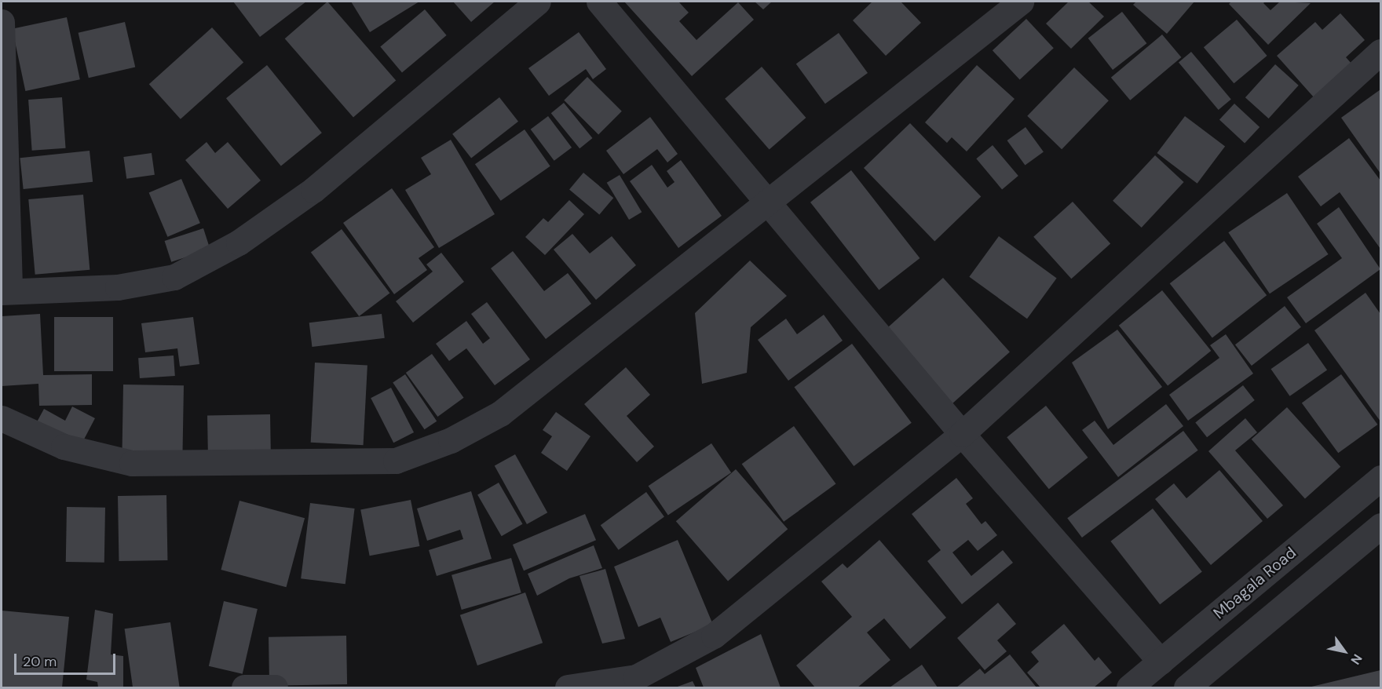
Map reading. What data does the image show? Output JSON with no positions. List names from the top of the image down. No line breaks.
{"streets":{"street":["Mbagala Road"]},"scale_bar":"20 m","north":"bottom right"}
